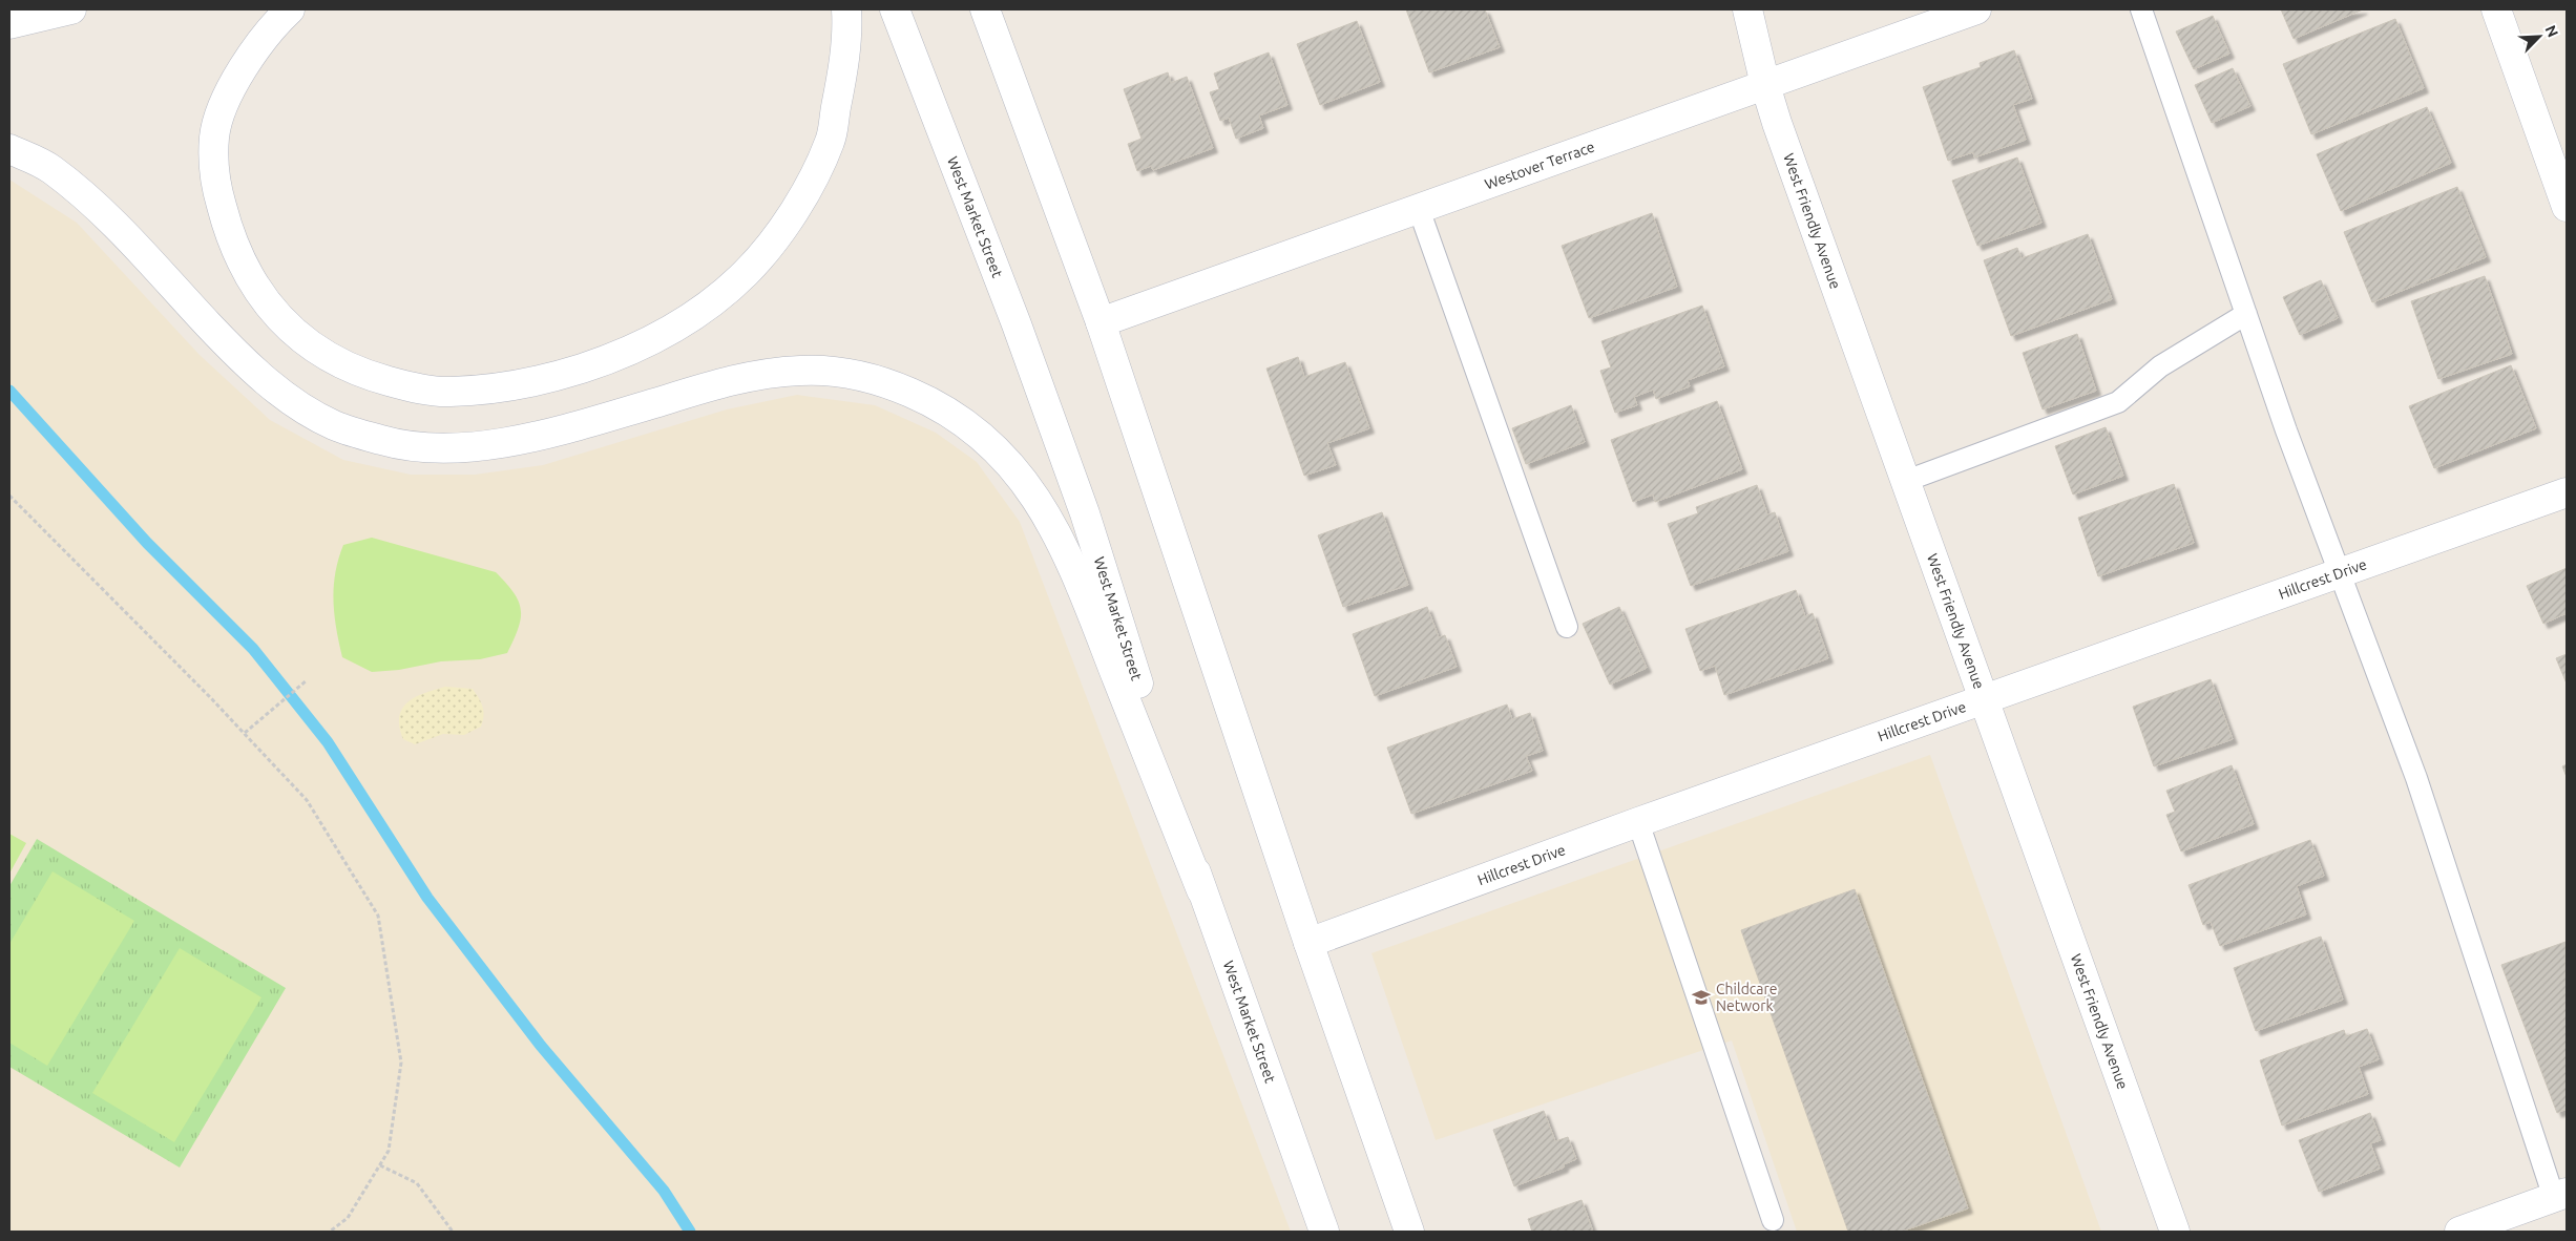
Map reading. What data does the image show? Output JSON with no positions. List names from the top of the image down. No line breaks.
{"streets":{"main road":["Westover Terrace","West Market Street","West Friendly Avenue","Hillcrest Drive"]},"crossings":[["Westover Terrace","West Friendly Avenue"],["West Friendly Avenue","Hillcrest Drive"]],"places":{"school or university":["Childcare Network"]},"north":"top right"}
